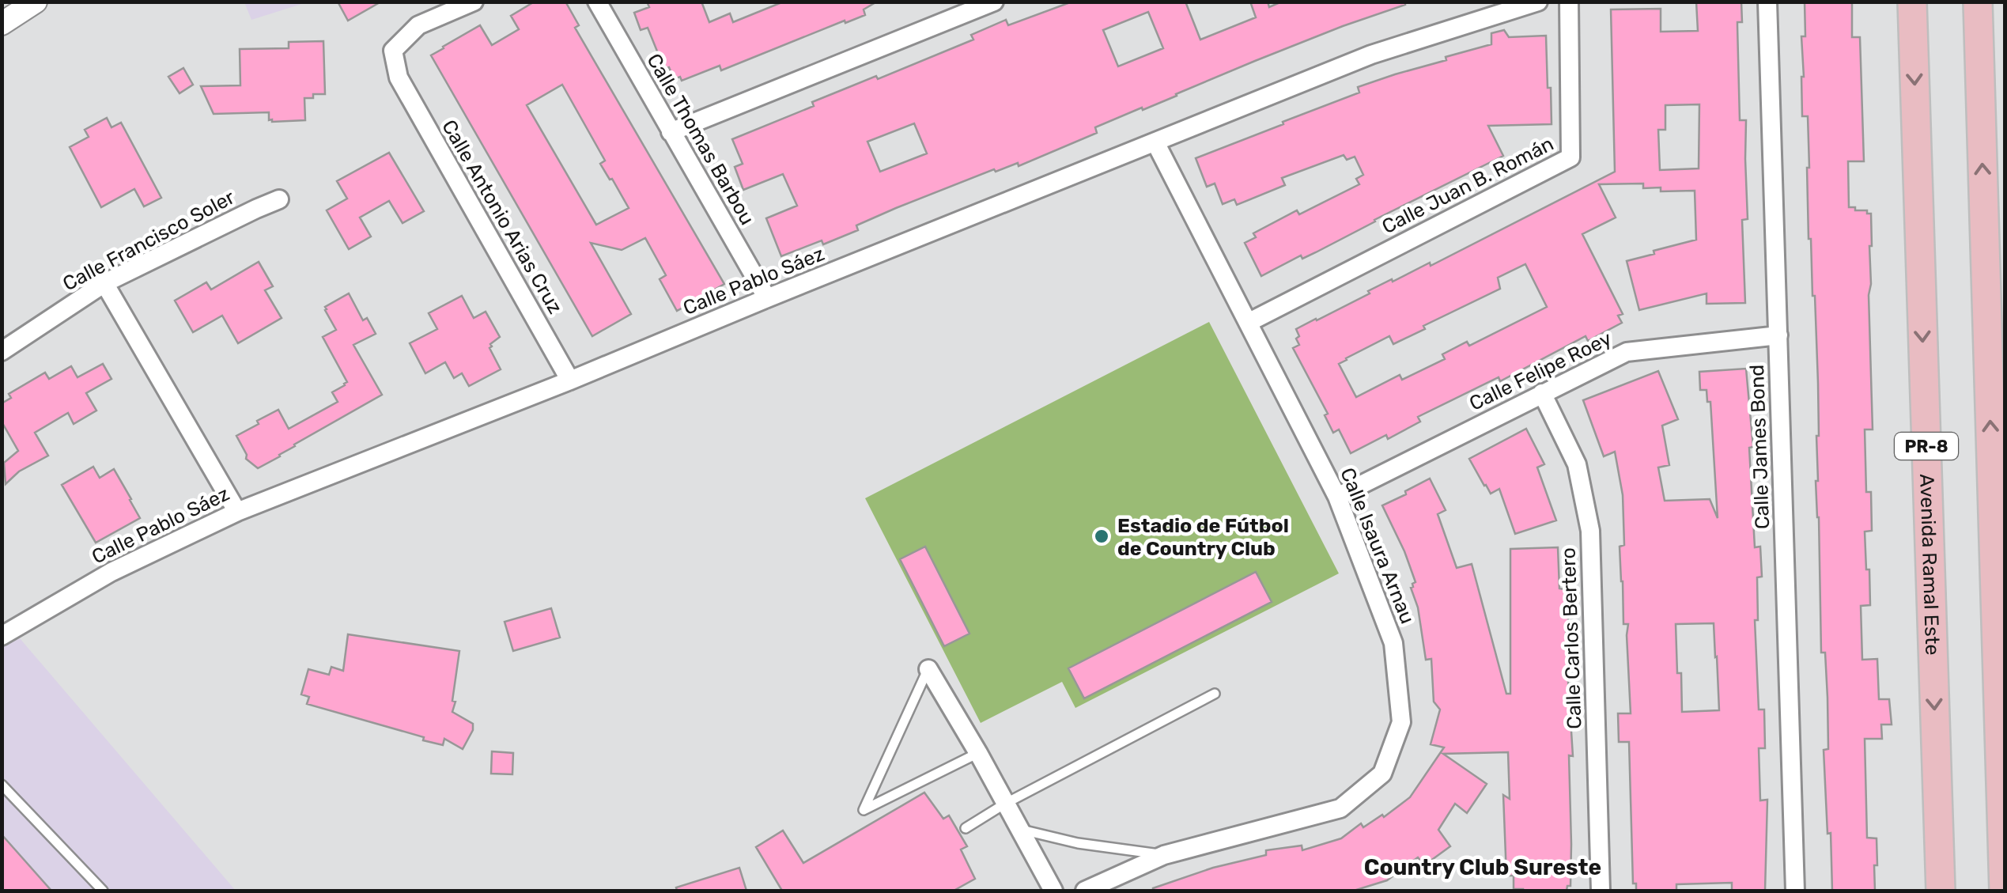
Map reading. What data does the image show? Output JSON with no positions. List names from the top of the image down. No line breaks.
{"streets":{"main road":["PR-8","Avenida Ramal Este"],"street":["Calle Thomas Barbou","Calle Juan B. Román","Calle Antonio Arias Cruz","Calle Francisco Soler","Calle Pablo Sáez","Calle Felipe Roey","Calle James Bond","Calle Isaura Arnau","Calle Carlos Bertero"]},"crossings":[["Calle Thomas Barbou","Calle Pablo Sáez"],["Calle Juan B. Román","Calle Isaura Arnau"],["Calle Antonio Arias Cruz","Calle Pablo Sáez"],["Calle Pablo Sáez","Calle Isaura Arnau"],["Calle Felipe Roey","Calle James Bond"],["Calle Felipe Roey","Calle Isaura Arnau"],["Calle Felipe Roey","Calle Carlos Bertero"]],"districts":["Country Club Sureste"],"places":["Estadio de Fútbol de Country Club"]}
